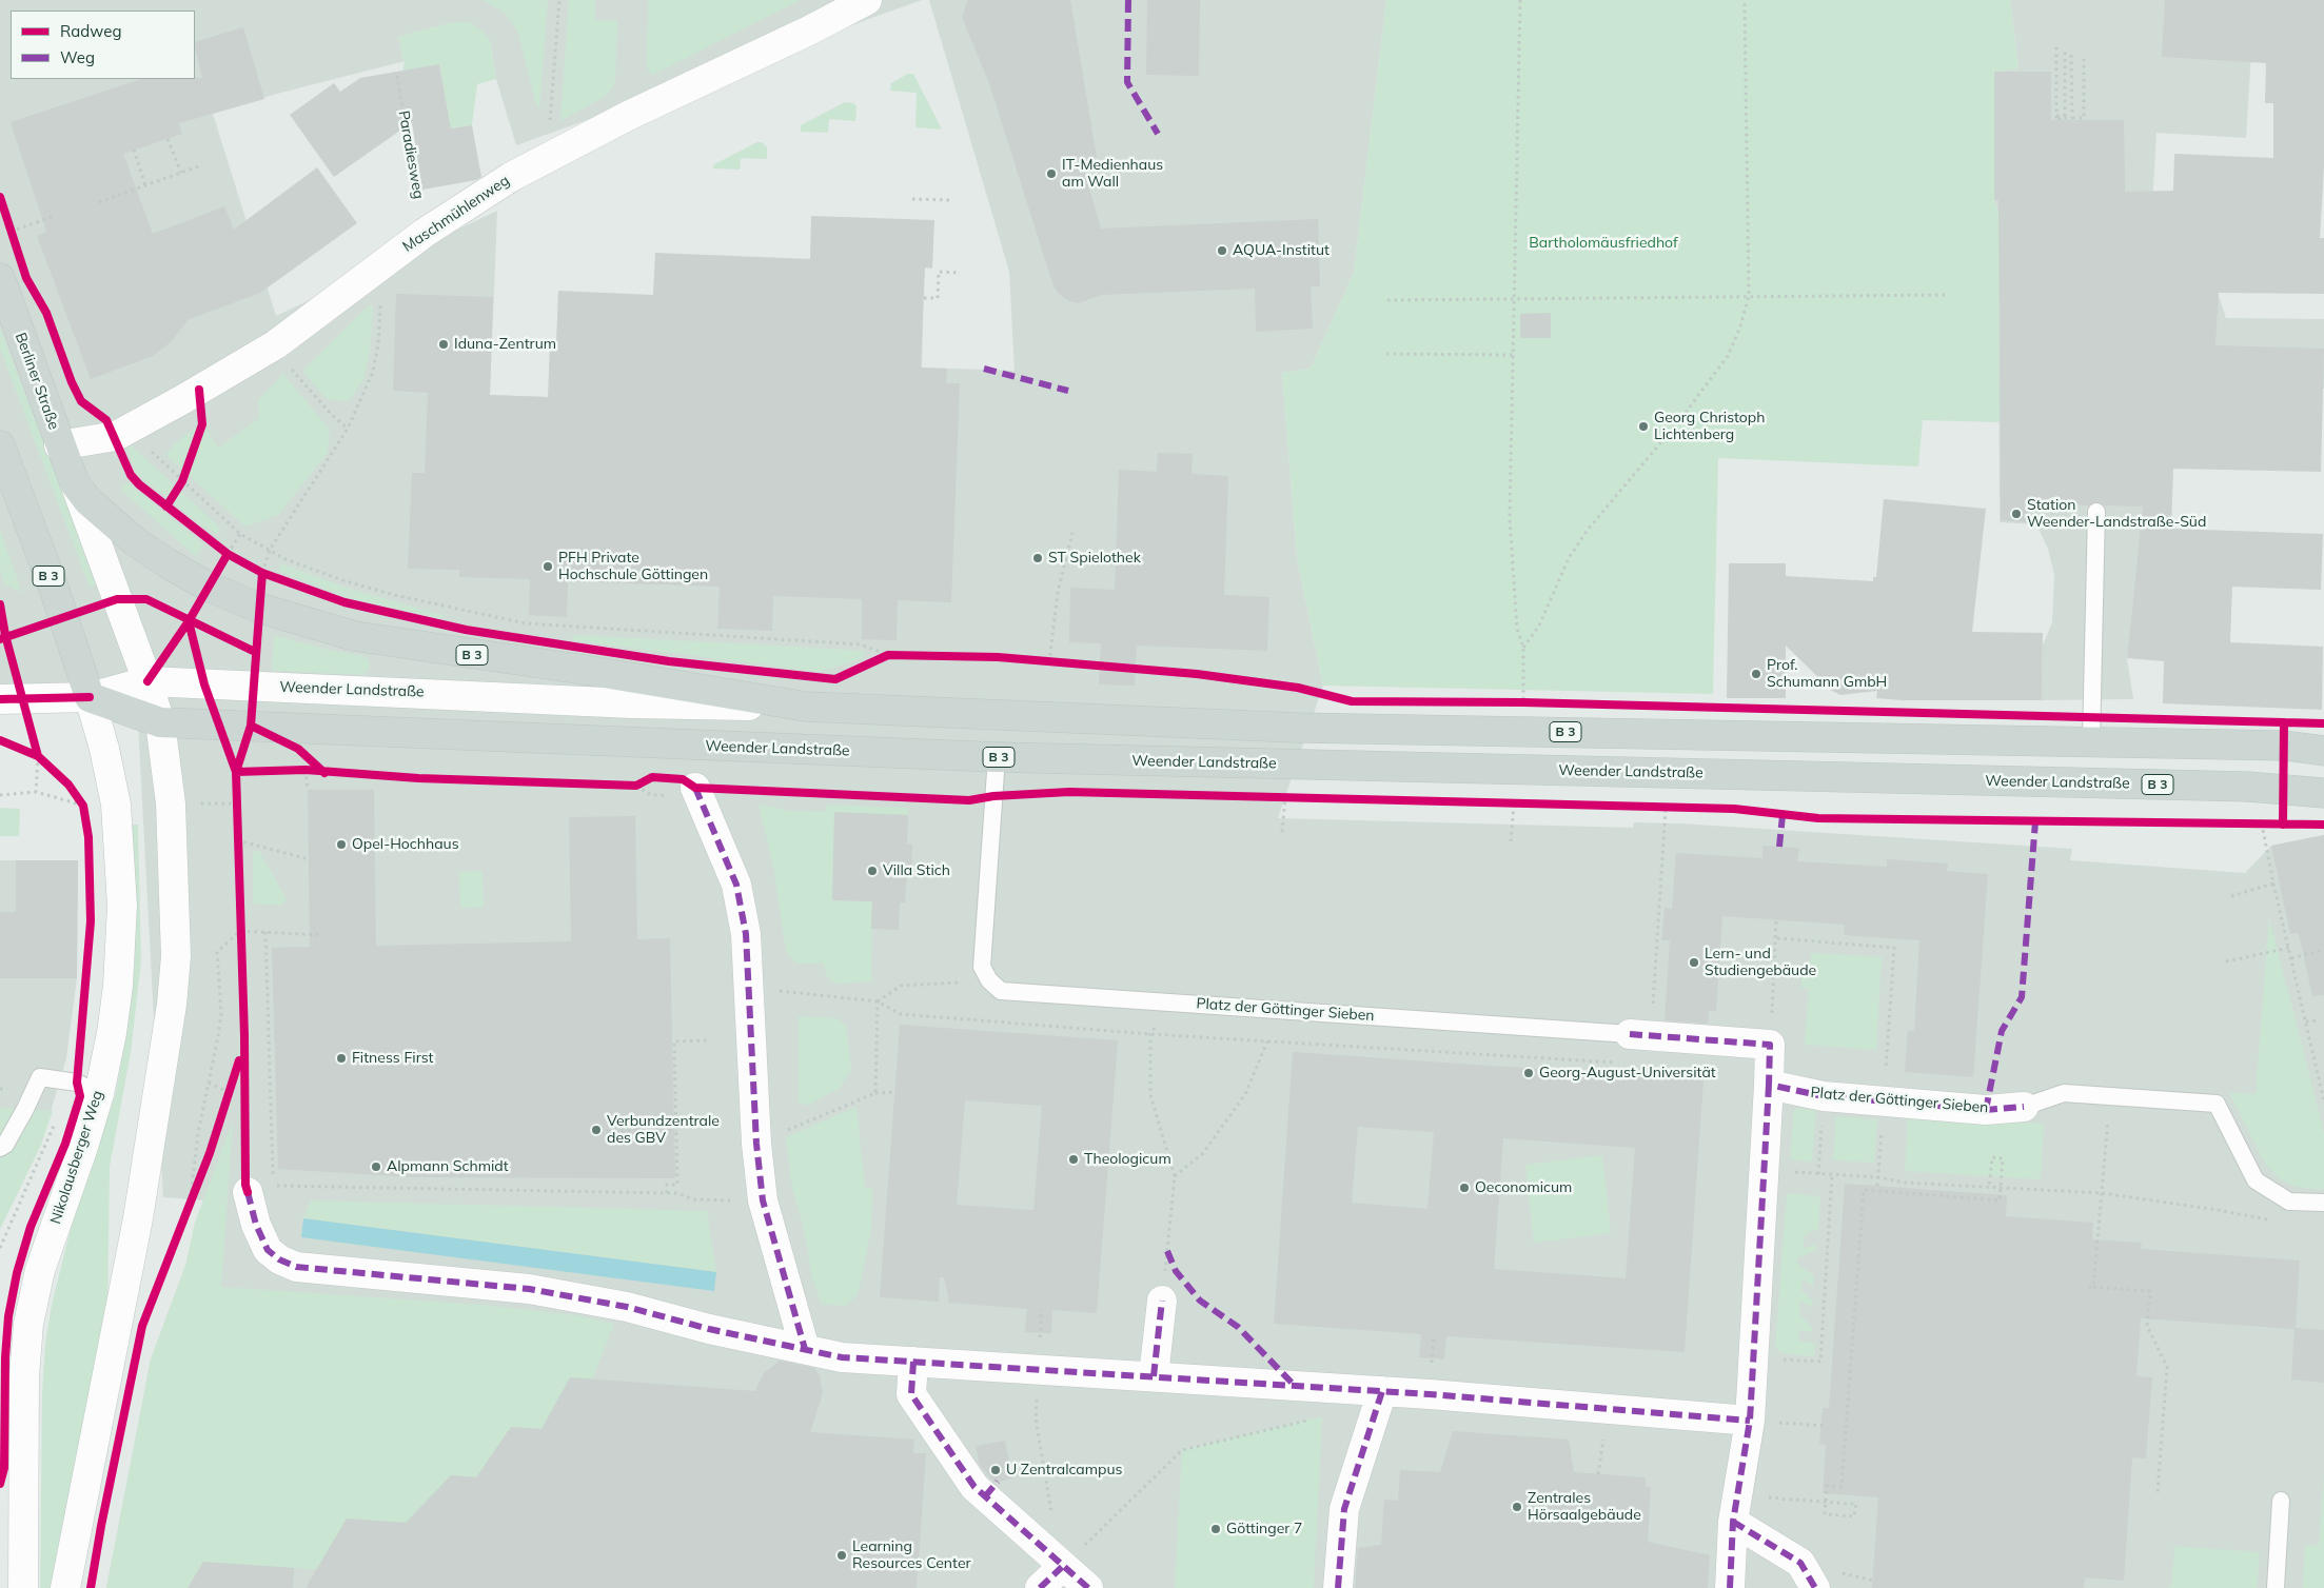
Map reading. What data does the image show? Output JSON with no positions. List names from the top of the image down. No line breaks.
{"streets":{"main road":["Berliner Straße","B 3","Weender Landstraße"],"street":["Maschmühlenweg","Platz der Göttinger Sieben","Nikolausberger Weg"],"path":["Paradiesweg"]},"crossings":[["Paradiesweg","Maschmühlenweg"],["Maschmühlenweg","Berliner Straße"],["Berliner Straße","Weender Landstraße"],["B 3","Weender Landstraße"],["B 3","Nikolausberger Weg"],["Weender Landstraße","Nikolausberger Weg"]],"parks":["Bartholomäusfriedhof"],"places":["IT-Medienhaus am Wall","AQUA-Institut","Iduna-Zentrum","Georg Christoph Lichtenberg","Station Weender-Landstraße-Süd","ST Spielothek","PFH Private Hochschule Göttingen","Prof. Schumann GmbH","Opel-Hochhaus","Villa Stich","Lern- und Studiengebäude","Fitness First","Georg-August-Universität","Verbundzentrale des GBV","Theologicum","Alpmann Schmidt","Oeconomicum","U Zentralcampus","Zentrales Hörsaalgebäude","Göttinger 7","Learning Resources Center"],"legend":["Radweg","Weg"]}
